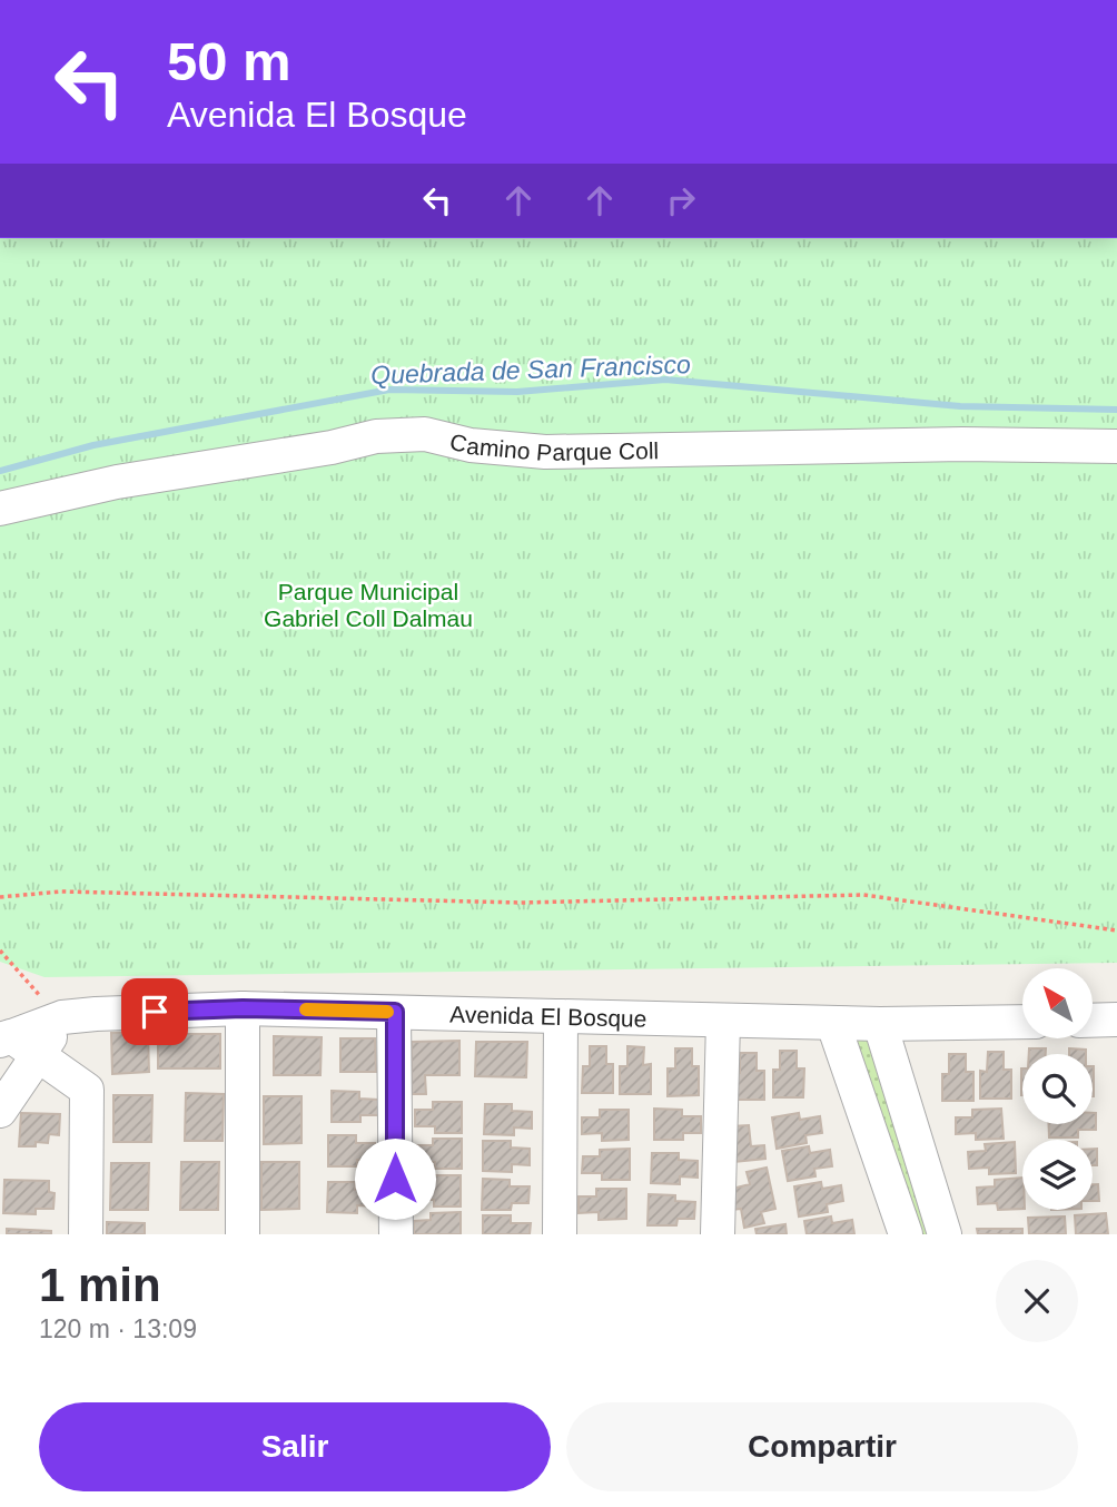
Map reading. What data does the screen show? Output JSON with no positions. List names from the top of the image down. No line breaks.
{"streets":{"street":["Camino Parque Coll","Avenida El Bosque"]},"water":["Quebrada de San Francisco"],"parks":["Parque Municipal Gabriel Coll Dalmau"],"north":"top left","page":{"turn":["50 m","Avenida El Bosque"],"heading":["1 min","120 m · 13:09"],"buttons":["Salir","Compartir"]}}
